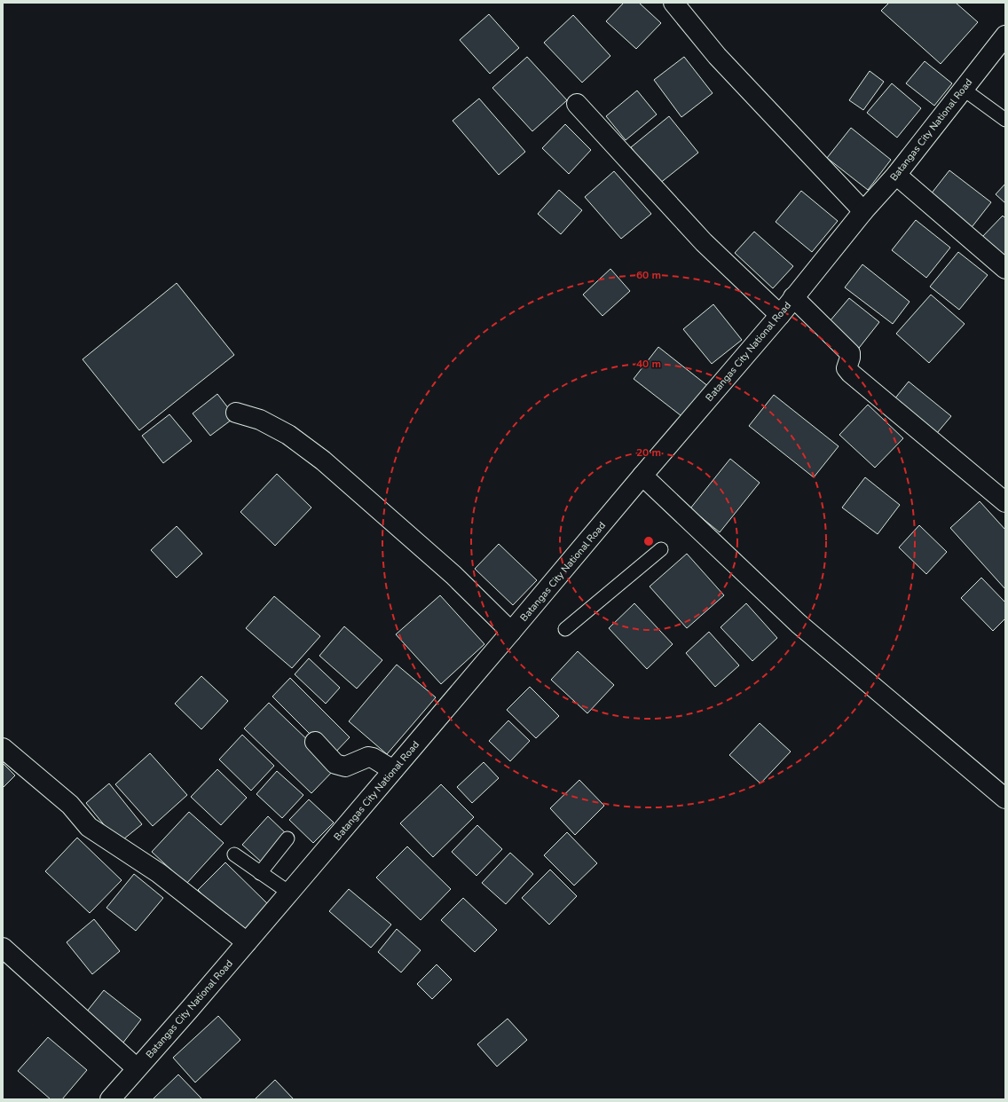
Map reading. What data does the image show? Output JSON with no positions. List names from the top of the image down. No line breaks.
{"streets":{"street":["Batangas City National Road"]},"rings":["60 m","40 m","20 m"]}
